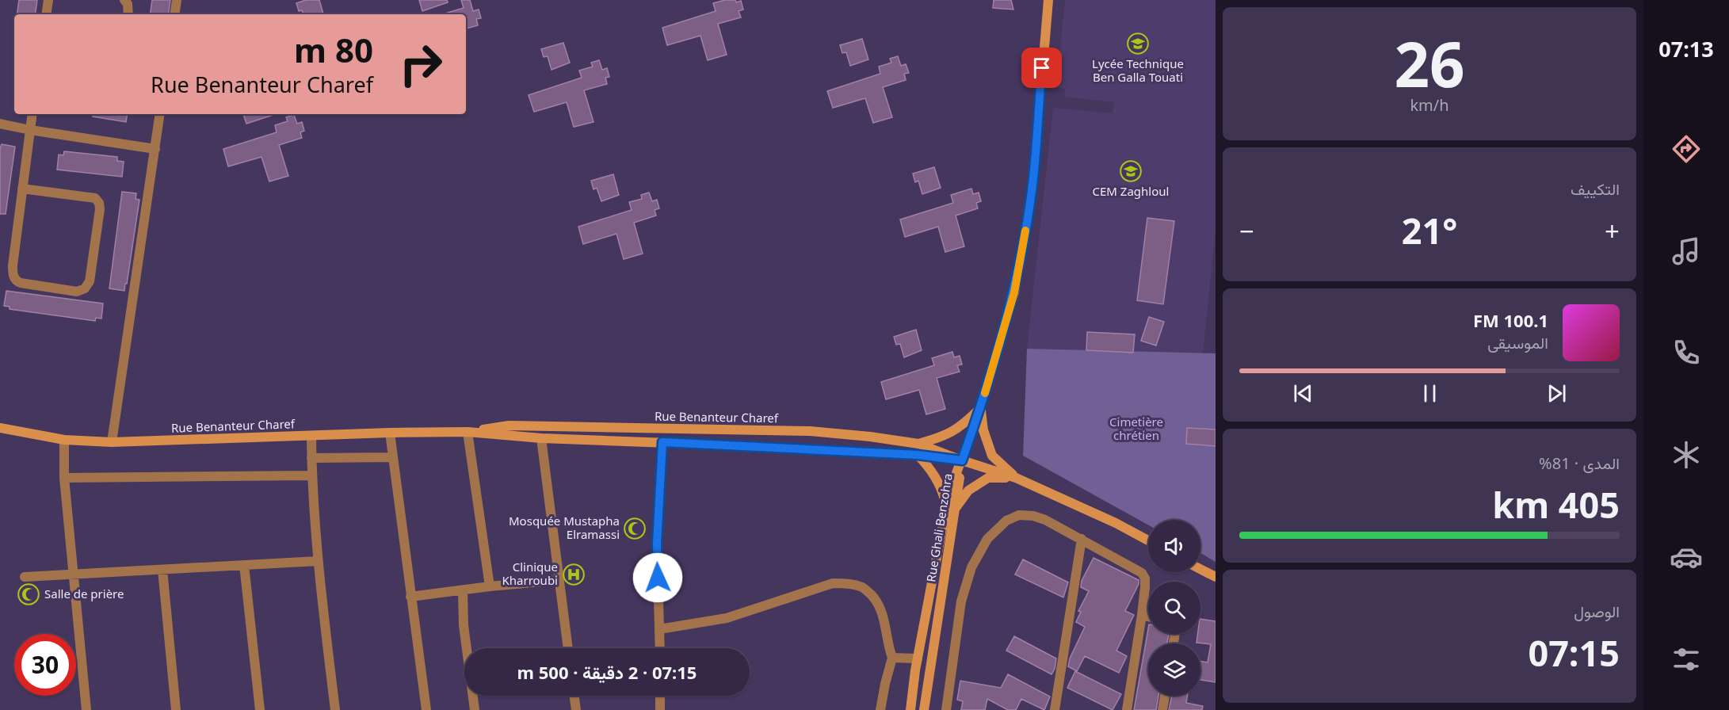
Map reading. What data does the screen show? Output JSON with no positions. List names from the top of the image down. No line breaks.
{"streets":{"main road":["Rue Benanteur Charef","Rue Ghali Benzohra"]},"crossings":[["Rue Benanteur Charef","Rue Ghali Benzohra"]],"parks":["Cimetière chrétien"],"places":{"school or university":["Lycée Technique Ben Galla Touati","CEM Zaghloul"],"mosque":["Mosquée Mustapha Elramassi","Salle de prière"],"hospital":["Clinique Kharroubi"]},"page":{"tabs":"07:13","tile":[["26","km/h"],"التكييف",["المدى · 81%","405 km"],["الوصول","07:15"]],"turn":["80 m","Rue Benanteur Charef"],"heat":["−","21°","+"],"song":["100.1 FM","الموسيقى"],"limit":"30","trip":"07:15 · 2 دقيقة · 500 m"}}
